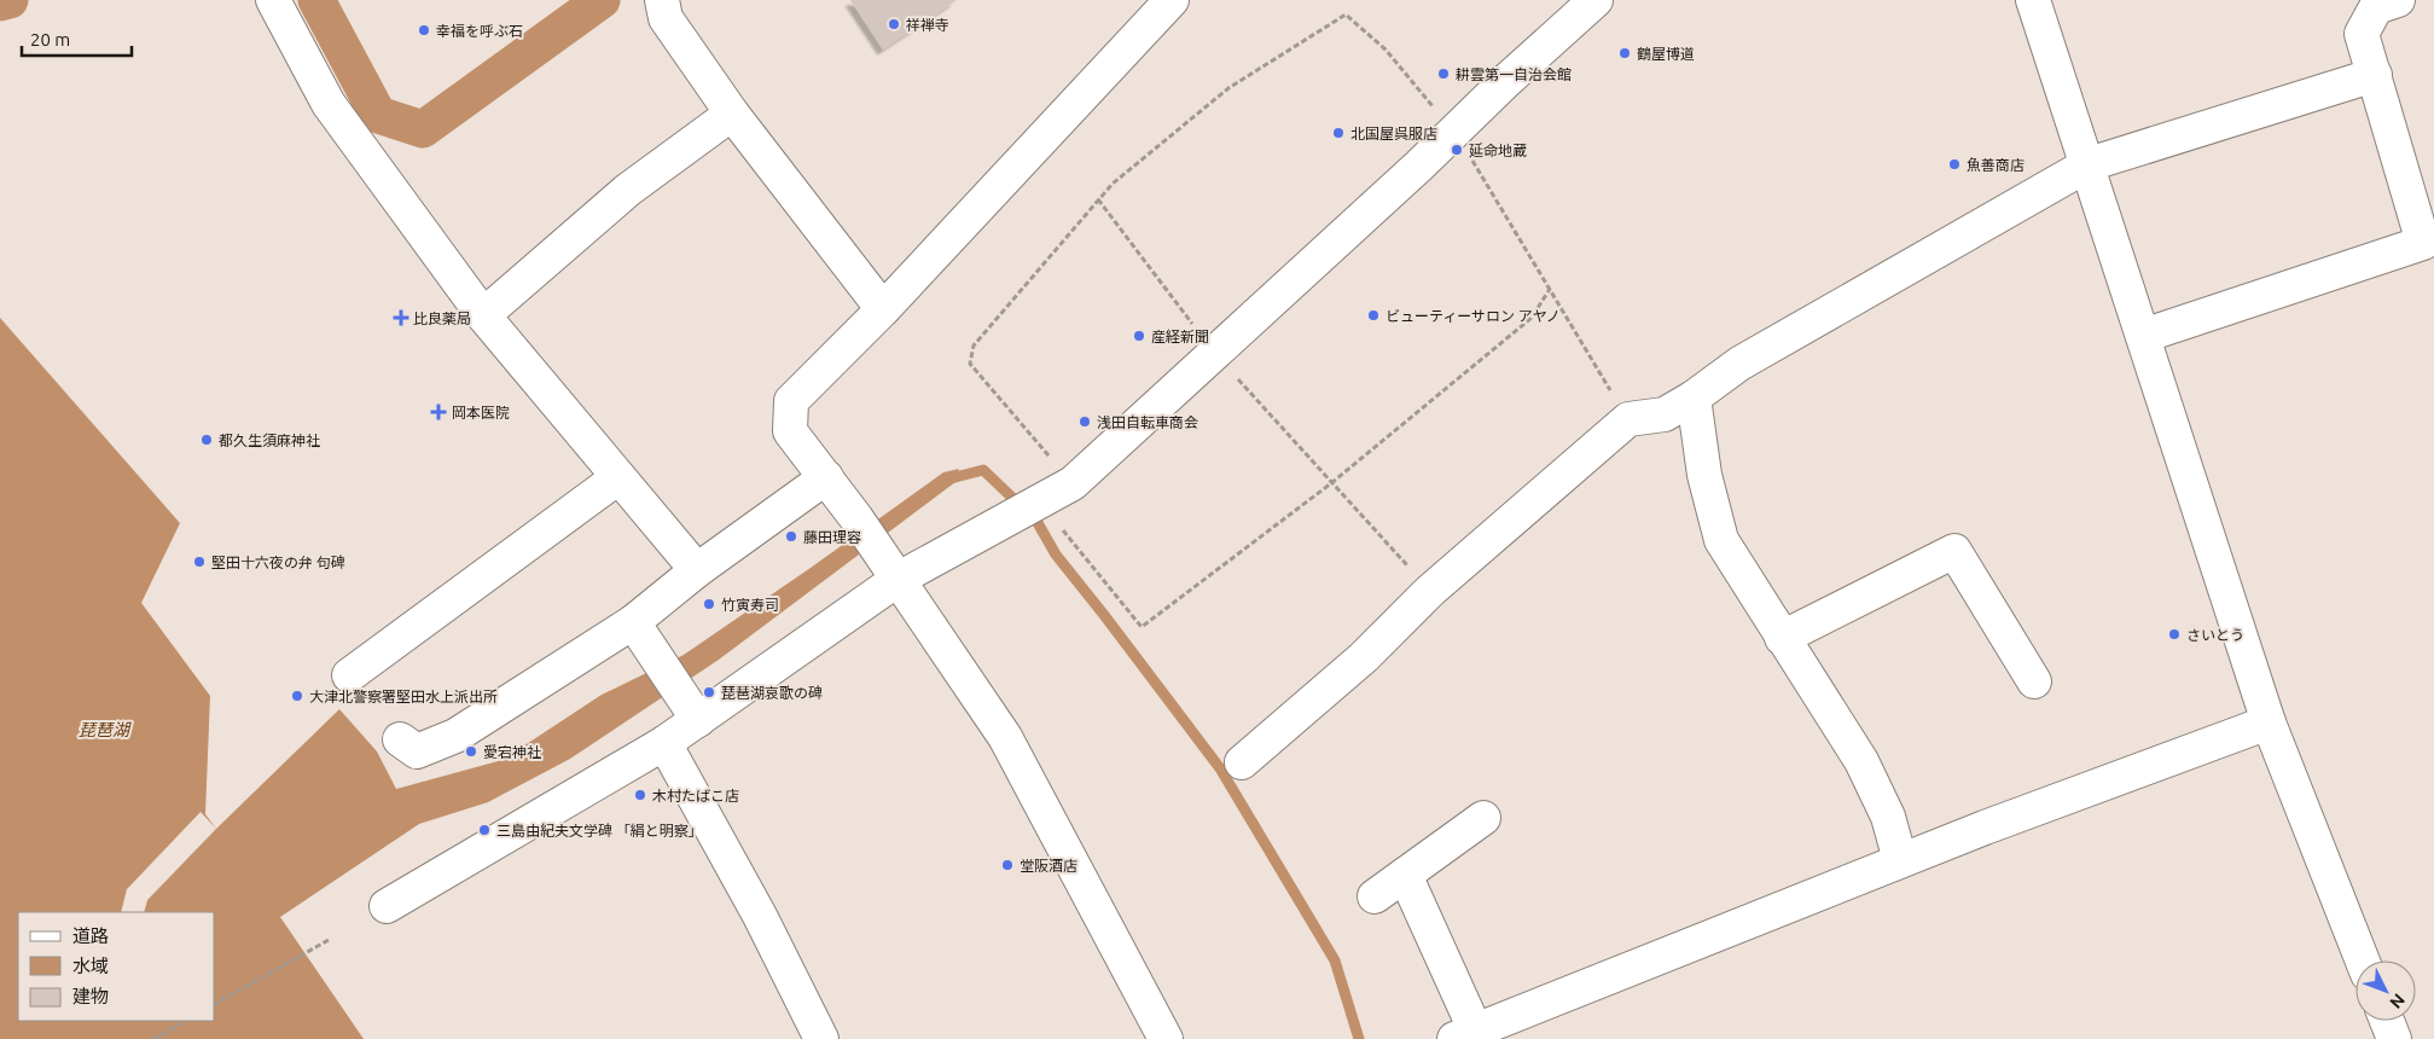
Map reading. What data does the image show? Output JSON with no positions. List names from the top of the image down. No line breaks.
{"water":["琵琶湖"],"places":{"other":["祥禅寺","幸福を呼ぶ石","鶴屋博道","耕雲第一自治会館","北国屋呉服店","延命地蔵","魚善商店","ビューティーサロン アヤノ","産経新聞","浅田自転車商会","都久生須麻神社","藤田理容","堅田十六夜の弁 句碑","竹寅寿司","さいとう","琵琶湖哀歌の碑","大津北警察署堅田水上派出所","愛宕神社","木村たばこ店","三島由紀夫文学碑 「絹と明察」","堂阪酒店"],"health":["比良薬局","岡本医院"]},"legend":["道路","水域","建物"],"scale_bar":"20 m","north":"bottom right"}
